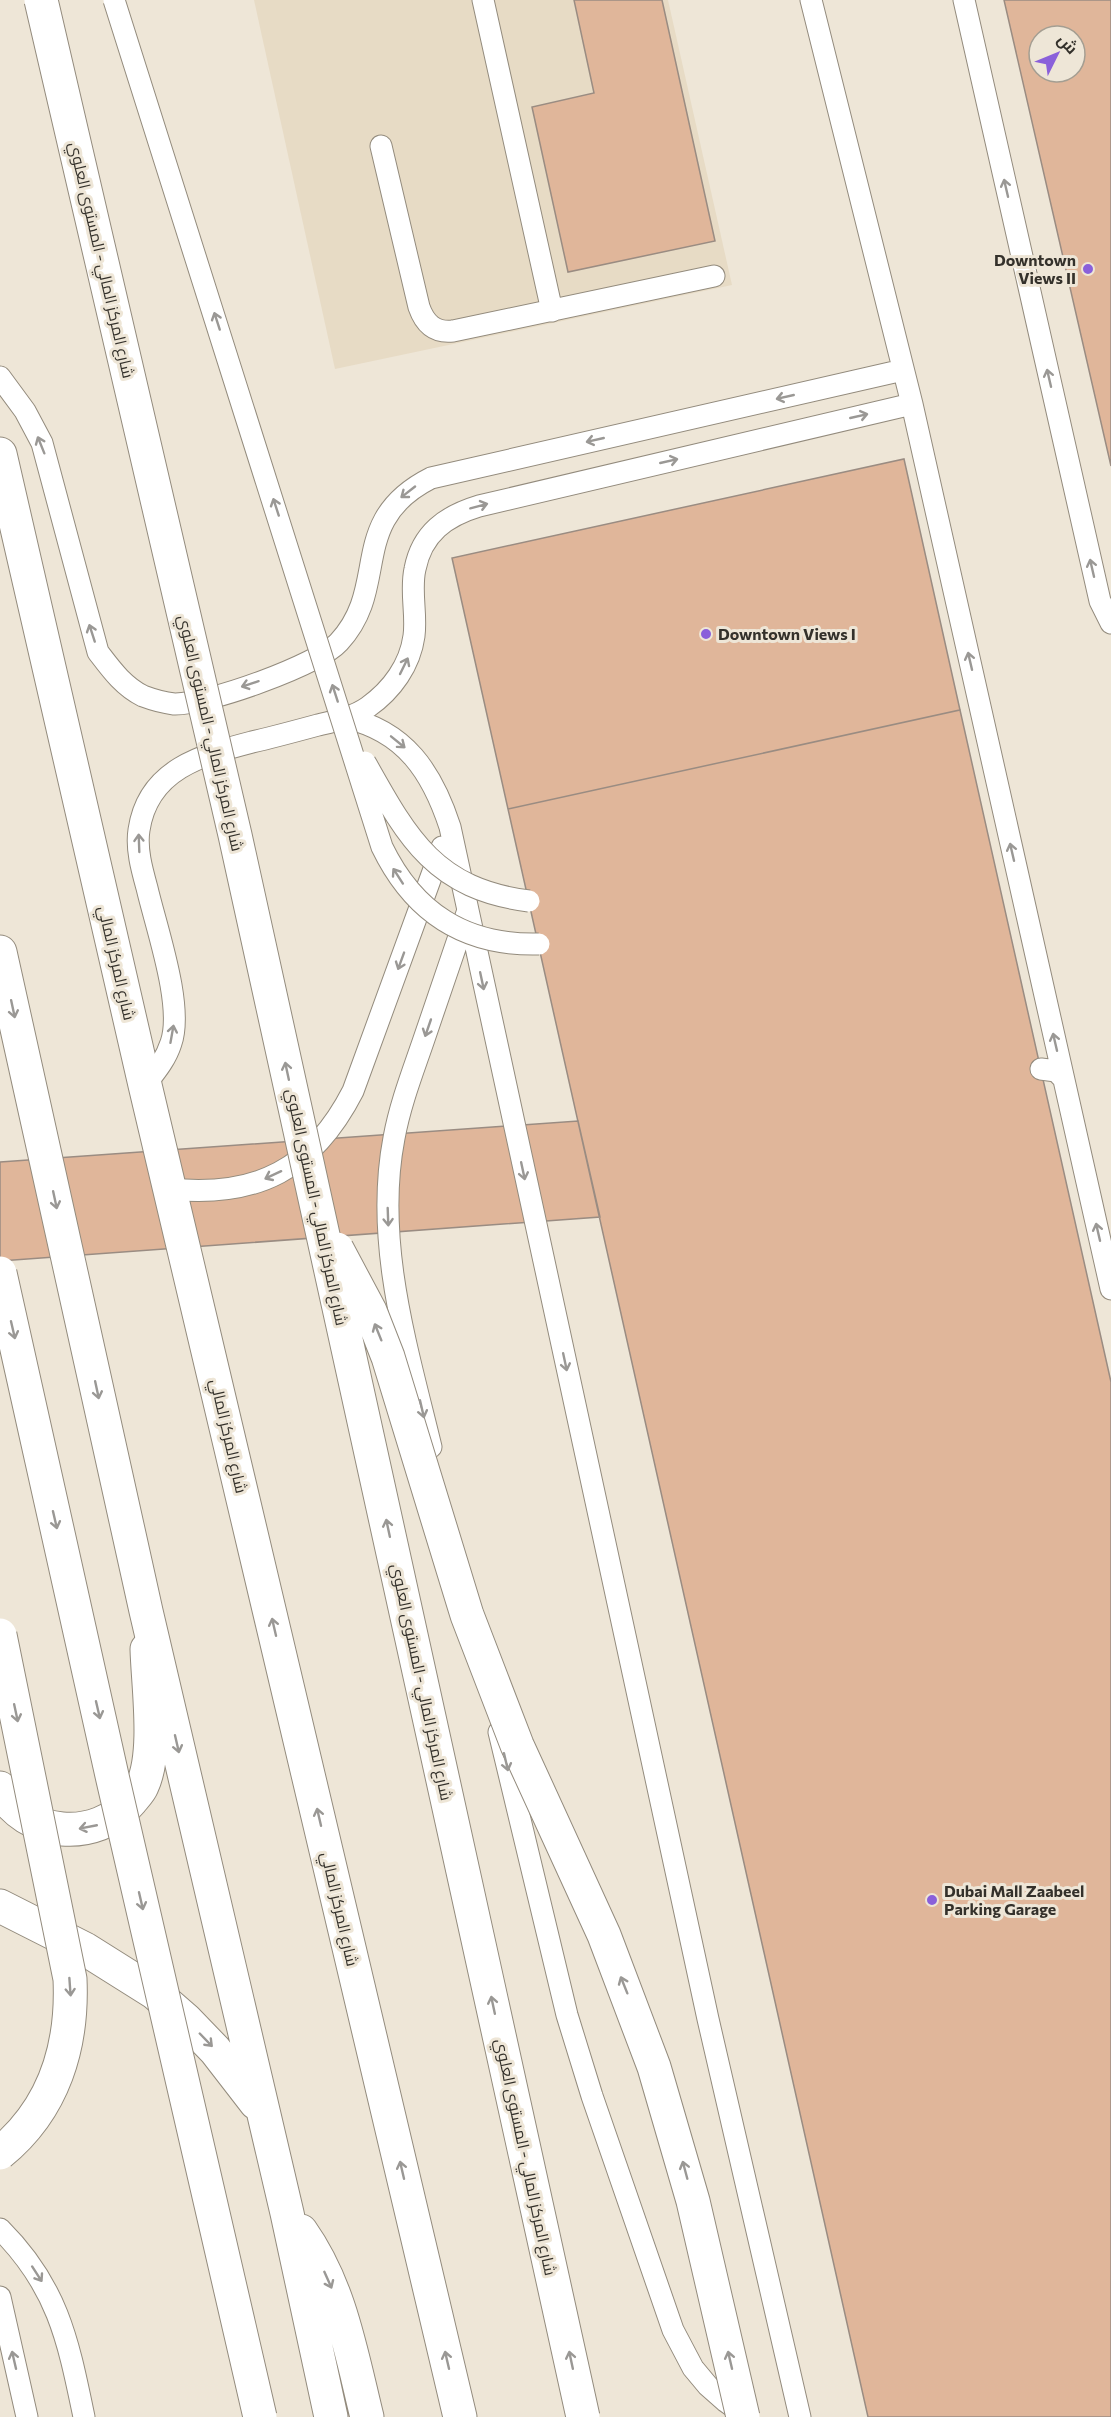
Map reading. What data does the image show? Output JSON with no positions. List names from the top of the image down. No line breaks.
{"streets":{"main road":["شارع المركز المالي - المستوى العلوي","شارع المركز المالي"]},"places":["Downtown Views II","Downtown Views I","Dubai Mall Zaabeel Parking Garage"],"north":"top right"}
